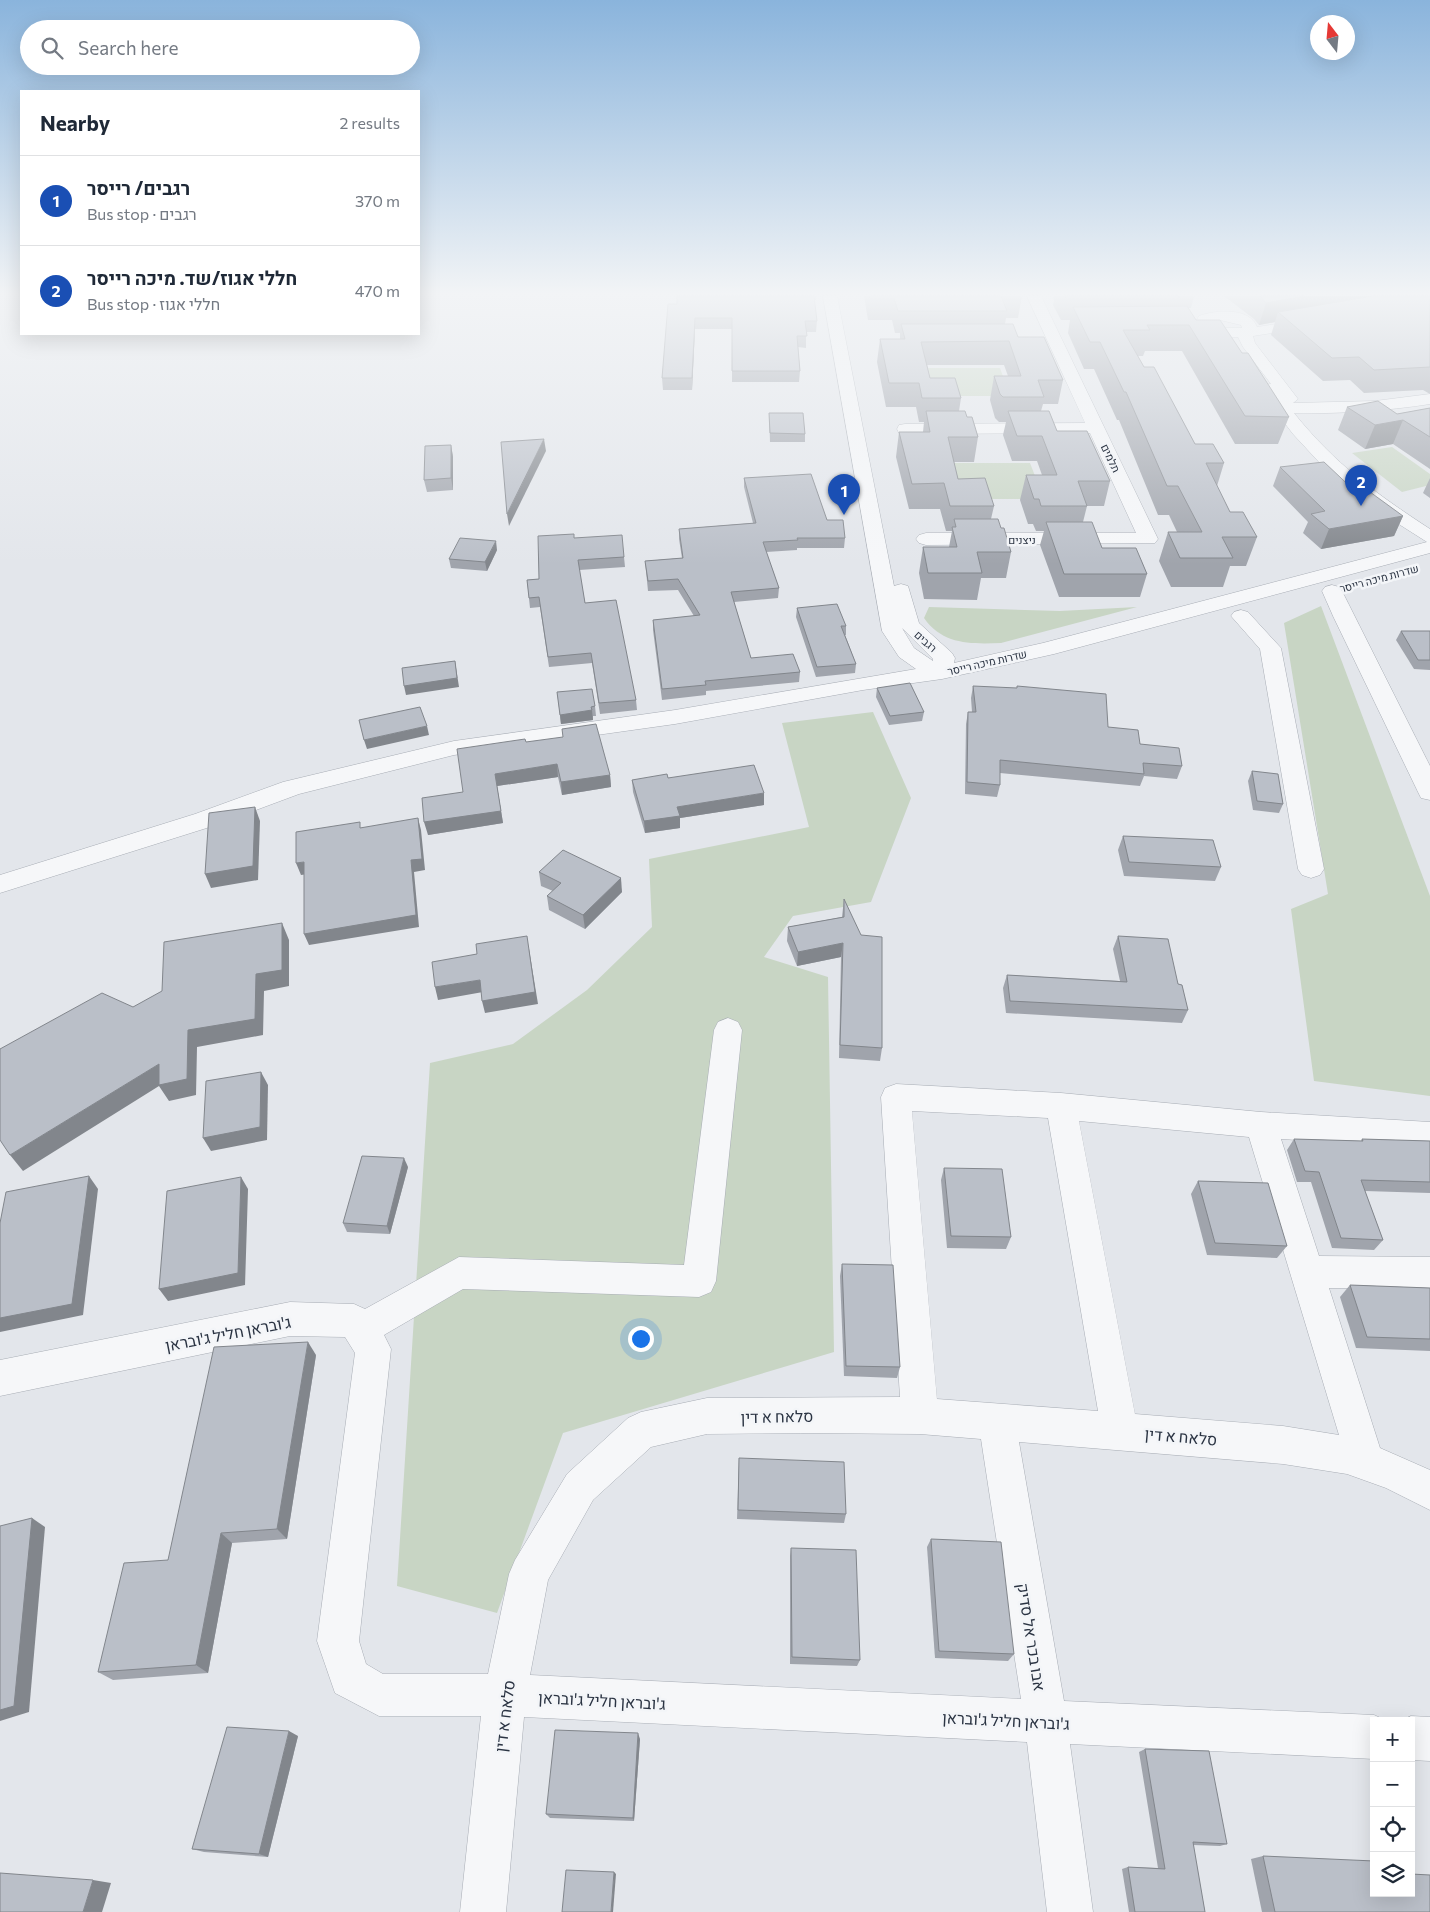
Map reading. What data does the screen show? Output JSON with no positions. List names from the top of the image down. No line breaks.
{"streets":{"street":["תלמים","ניצנים","שדרות מיכה רייסר","רגבים","ג'ובראן חליל ג'ובראן","סלאח א דין","אבו בכר אל סדיק"]},"crossings":[["תלמים","ניצנים"],["שדרות מיכה רייסר","רגבים"],["ג'ובראן חליל ג'ובראן","סלאח א דין"],["ג'ובראן חליל ג'ובראן","אבו בכר אל סדיק"],["סלאח א דין","אבו בכר אל סדיק"]],"north":"top","page":{"search":"Search here","heading":["Nearby","2 results"],"list":[{"mark":"1","name":"רגבים/ רייסר","note":"Bus stop · רגבים","value":"370 m"},{"mark":"2","name":"חללי אגוז/שד. מיכה רייסר","note":"Bus stop · חללי אגוז","value":"470 m"}],"pins":["2","1"],"map_buttons":["+","−"]}}
